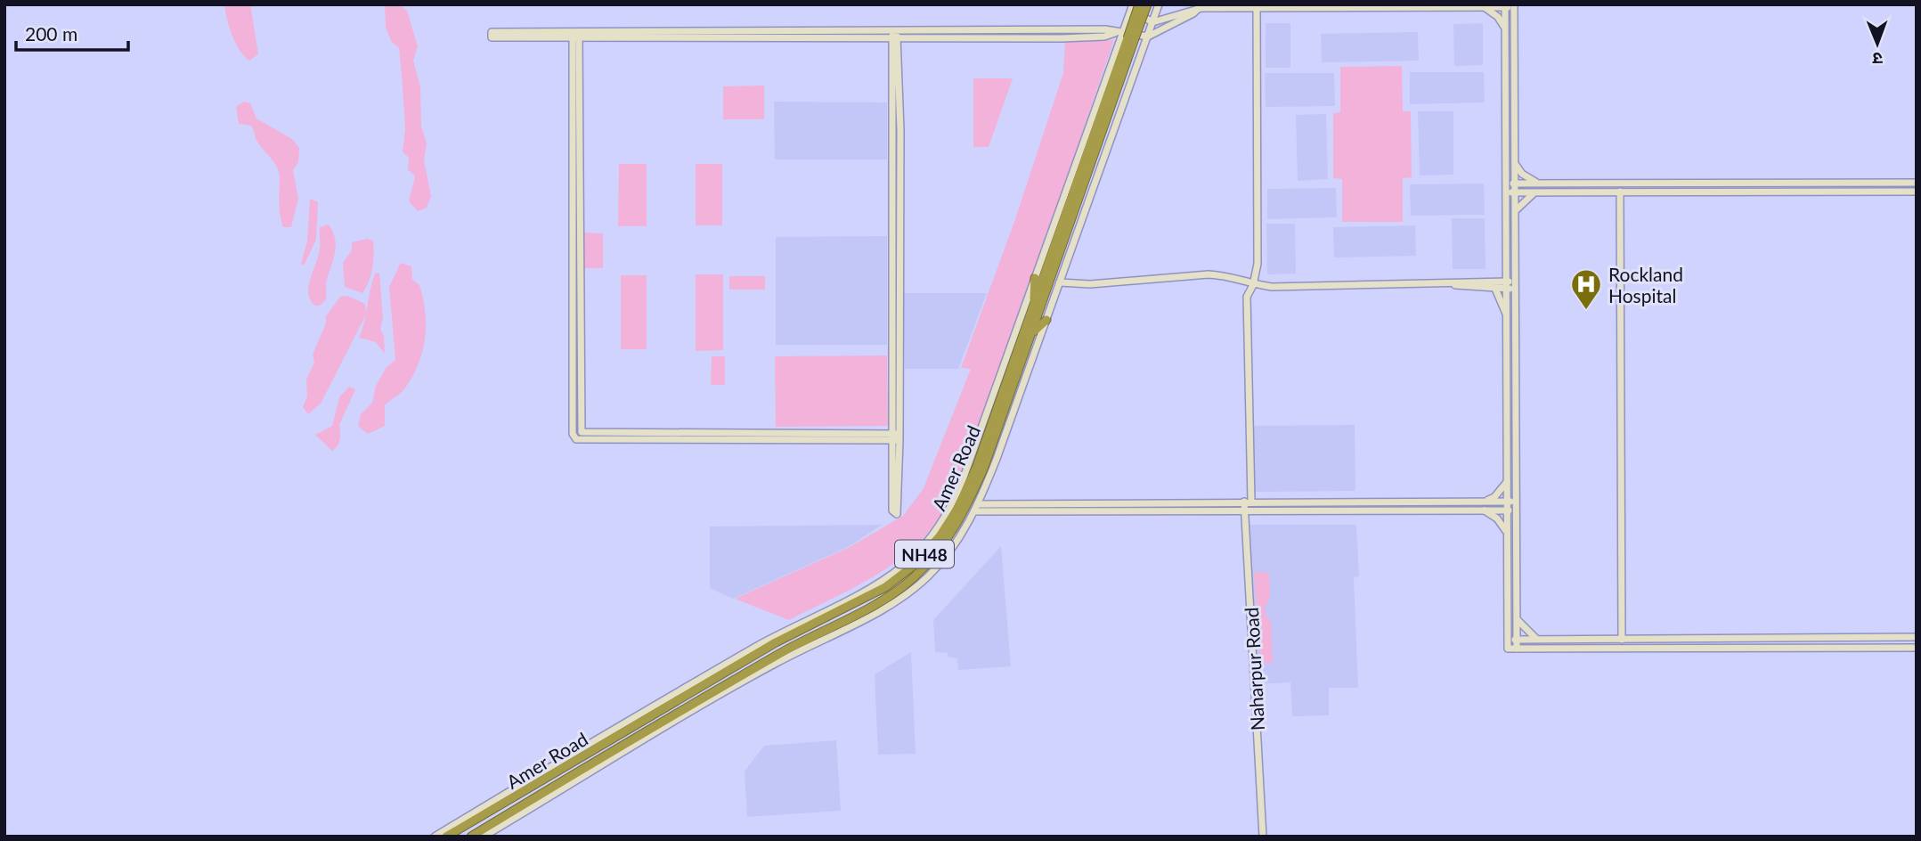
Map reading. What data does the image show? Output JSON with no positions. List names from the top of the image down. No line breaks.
{"streets":{"highway":["Amer Road","NH48"],"street":["Naharpur Road"]},"places":{"hospital":["Rockland Hospital"]},"scale_bar":"200 m","north":"bottom"}
